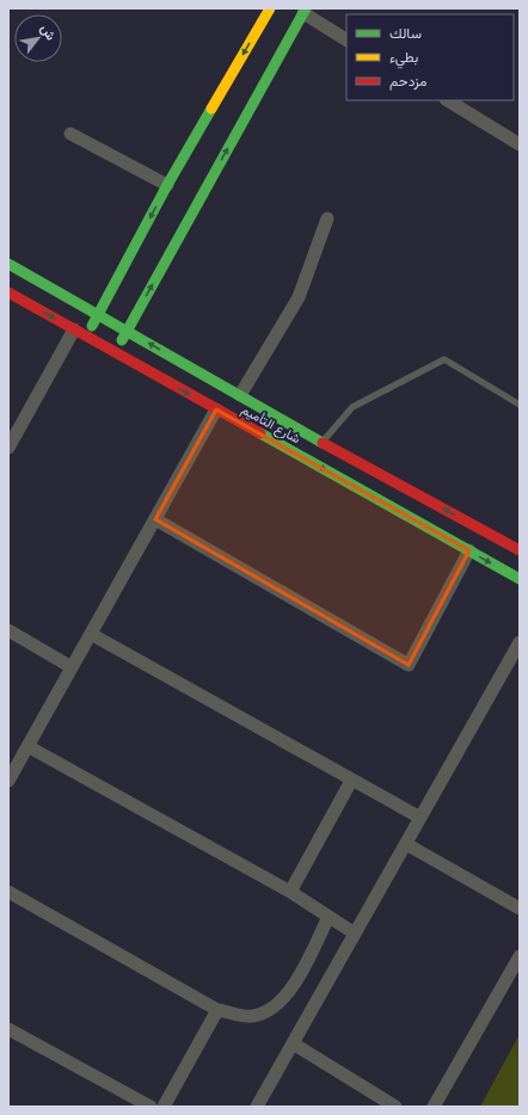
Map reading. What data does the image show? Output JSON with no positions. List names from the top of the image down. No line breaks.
{"streets":{"main road":["شارع التأميم"]},"legend":["سالك","بطيء","مزدحم"],"north":"top right"}
